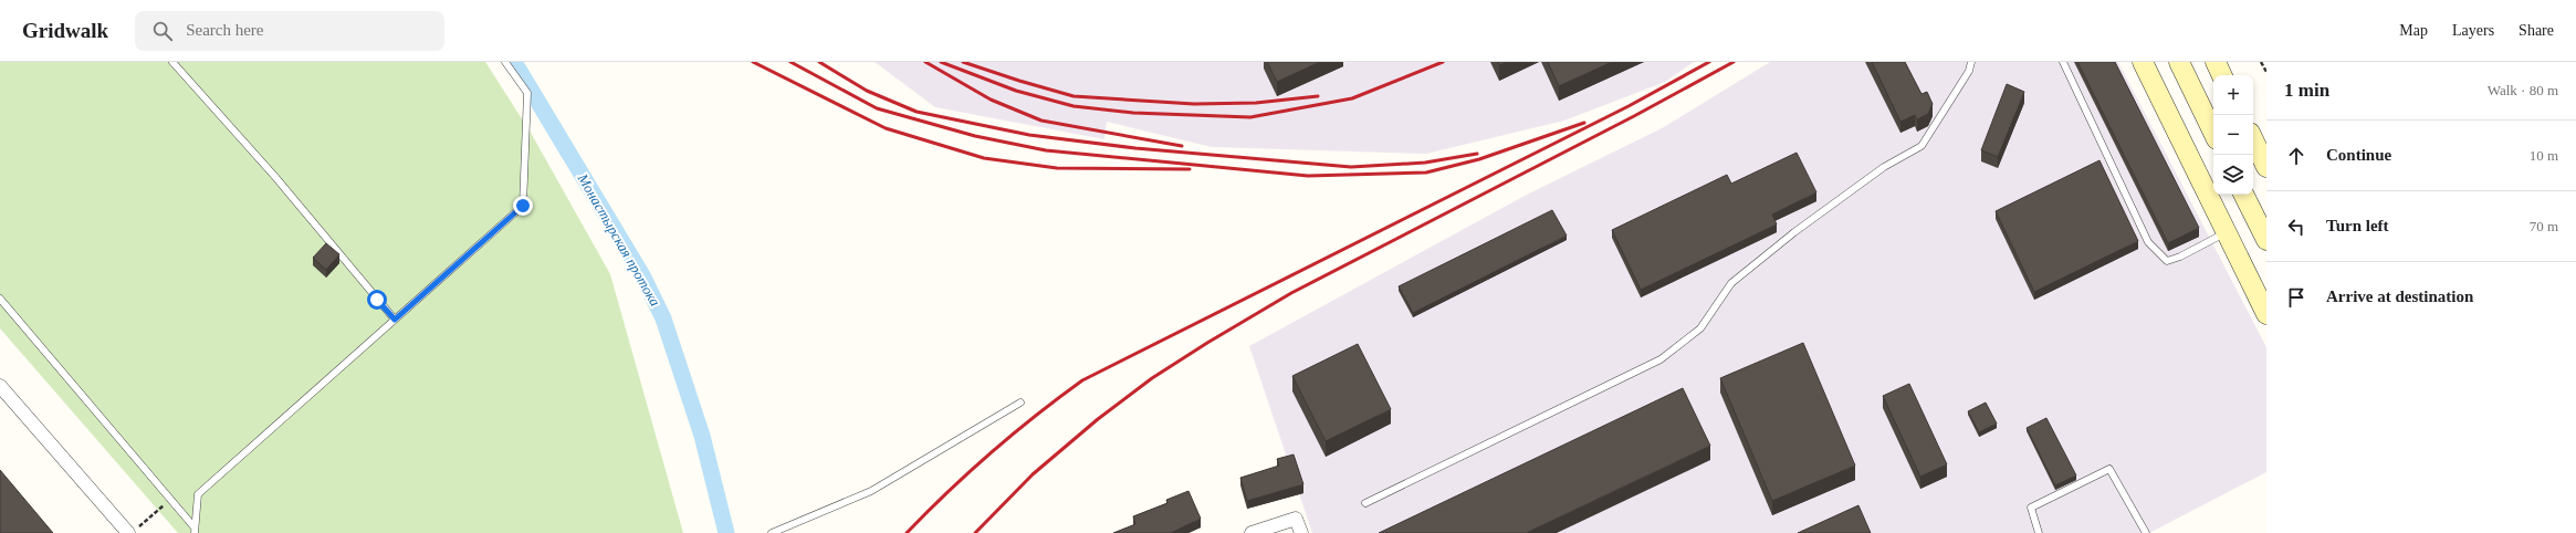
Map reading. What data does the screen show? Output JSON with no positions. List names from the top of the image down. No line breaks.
{"water":["Монастырская протока"],"page":{"header":"Gridwalk","search":"Search here","nav":["Map","Layers","Share"],"heading":["1 min","Walk · 80 m"],"map_buttons":["+","−"],"list":[["Continue","10 m"],["Turn left","70 m"],"Arrive at destination"]}}
